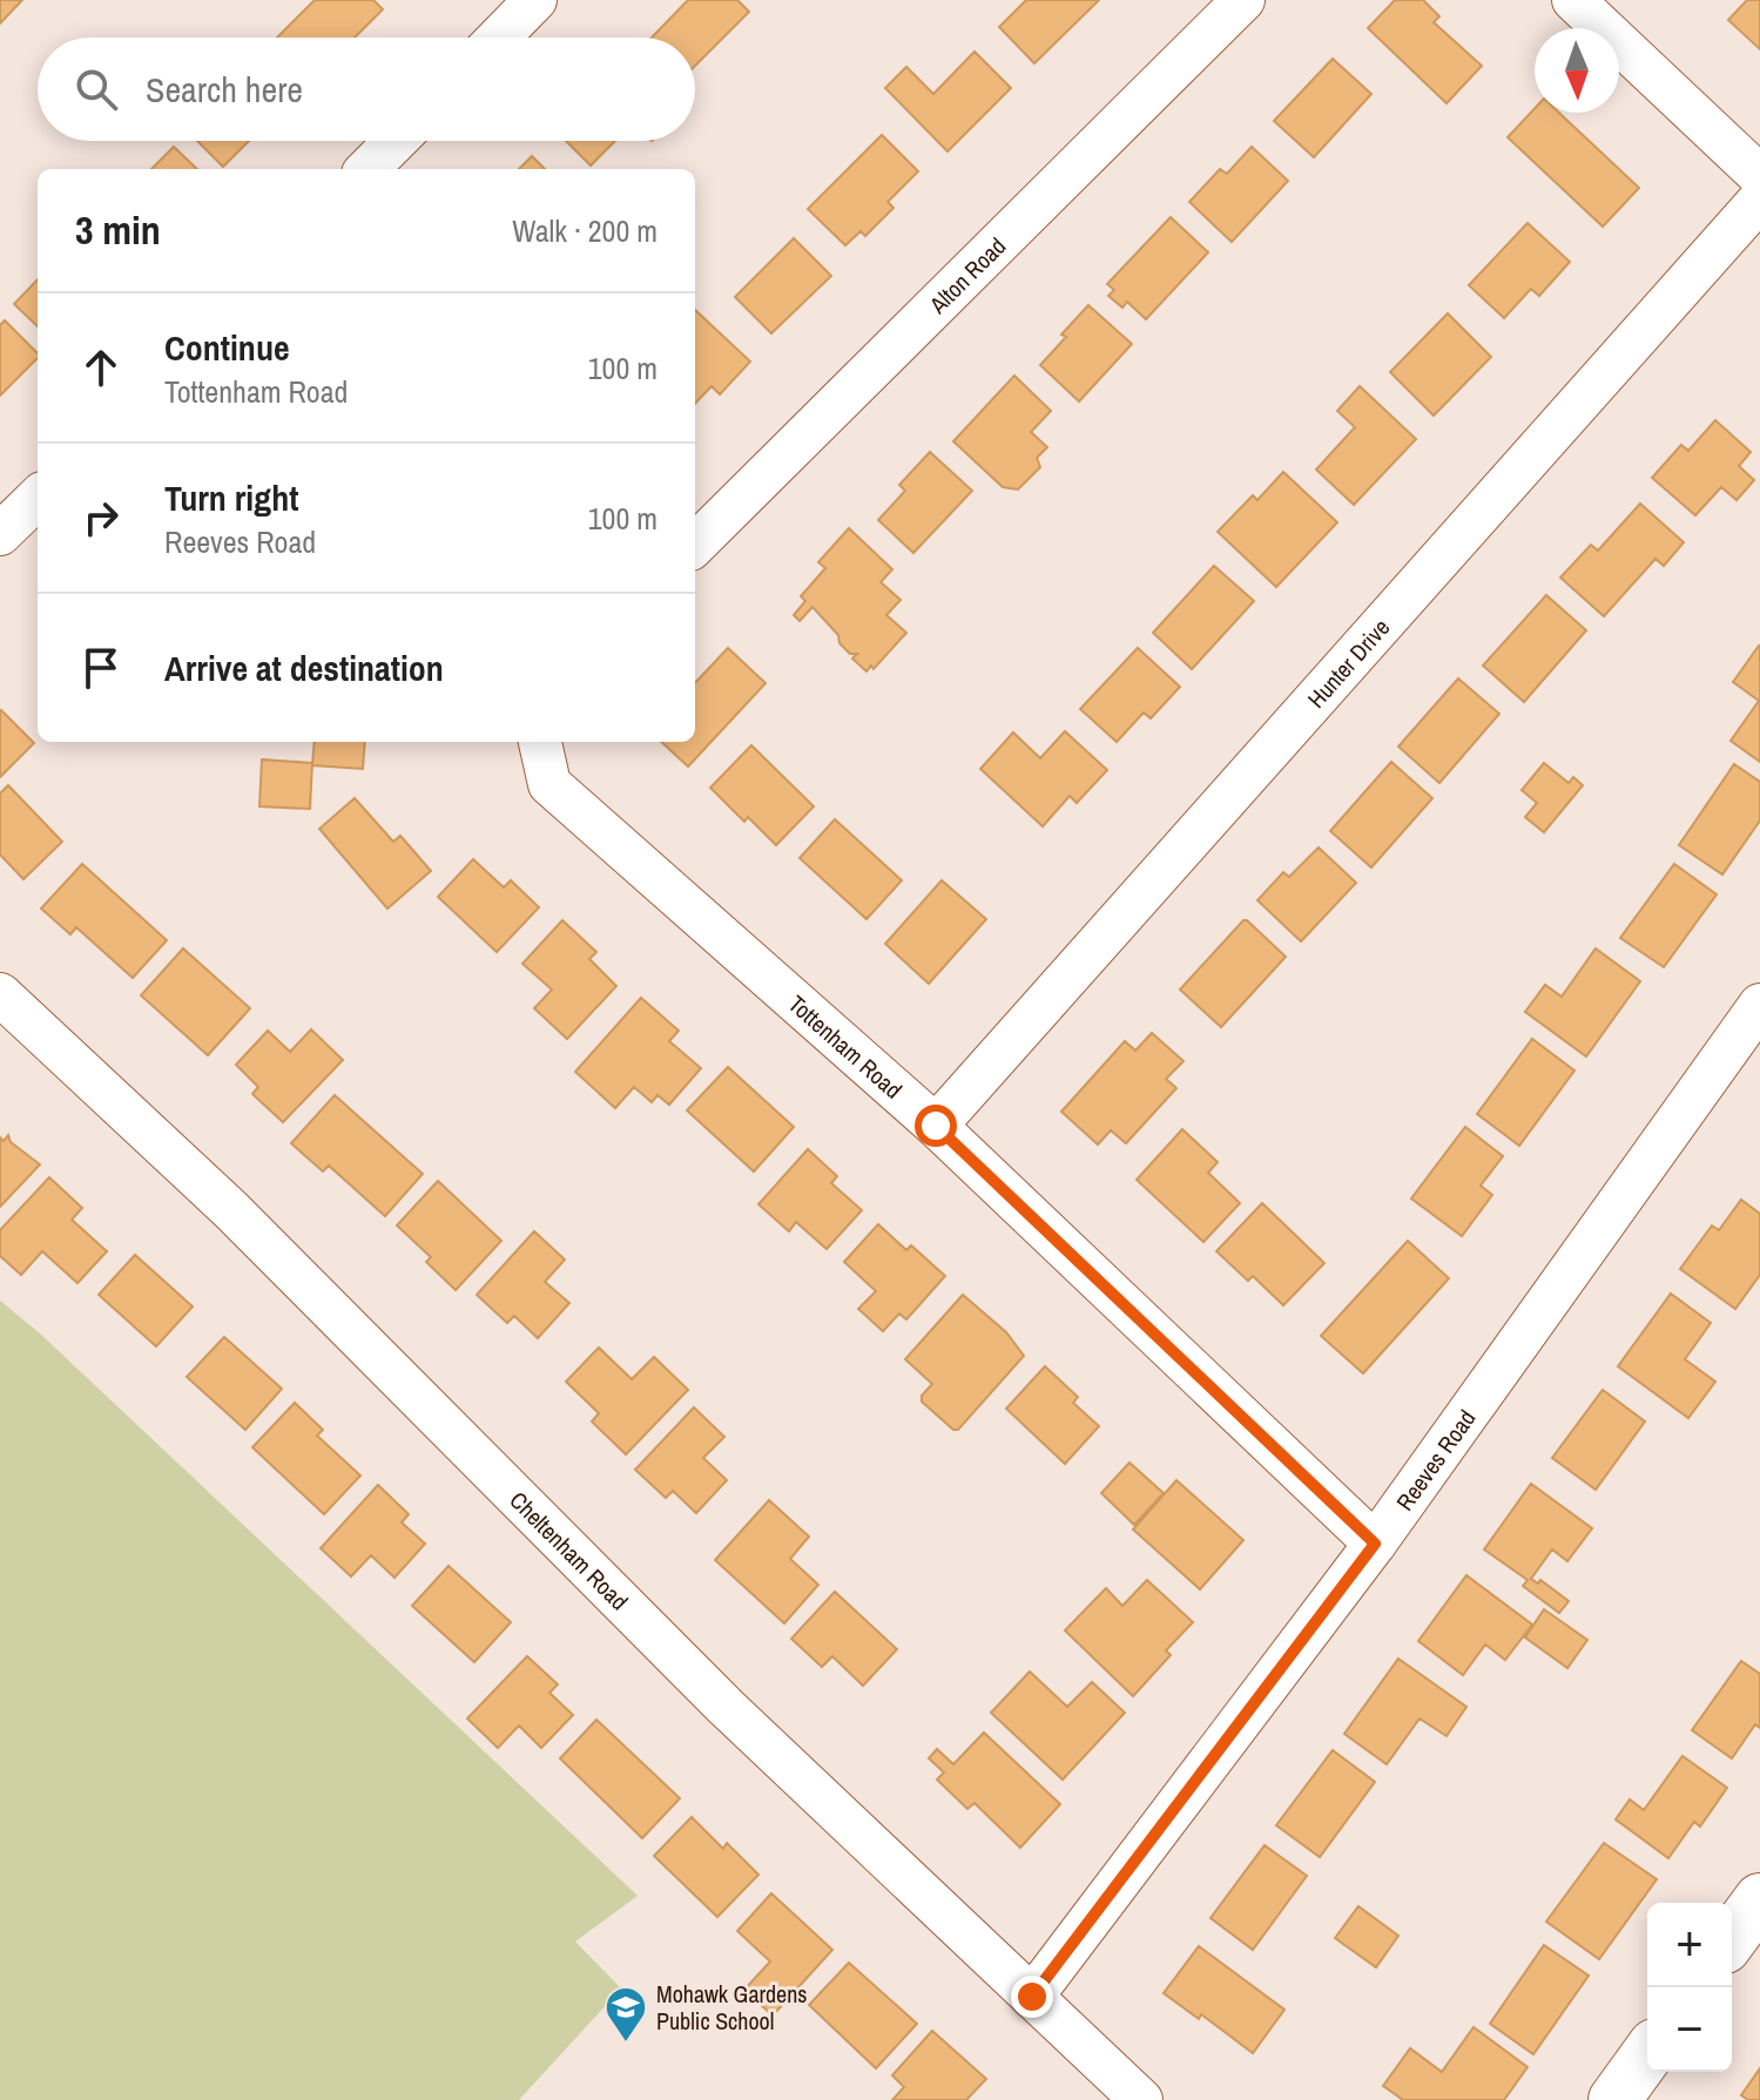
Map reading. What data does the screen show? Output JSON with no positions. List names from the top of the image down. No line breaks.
{"streets":{"street":["Alton Road","Hunter Drive","Tottenham Road","Reeves Road","Cheltenham Road"]},"crossings":[["Hunter Drive","Tottenham Road"],["Tottenham Road","Reeves Road"],["Reeves Road","Cheltenham Road"]],"places":{"school or university":["Mohawk Gardens Public School"]},"north":"bottom","page":{"search":"Search here","heading":["3 min","Walk · 200 m"],"list":[["Continue","Tottenham Road","100 m"],["Turn right","Reeves Road","100 m"],"Arrive at destination"],"map_buttons":["+","−"]}}
